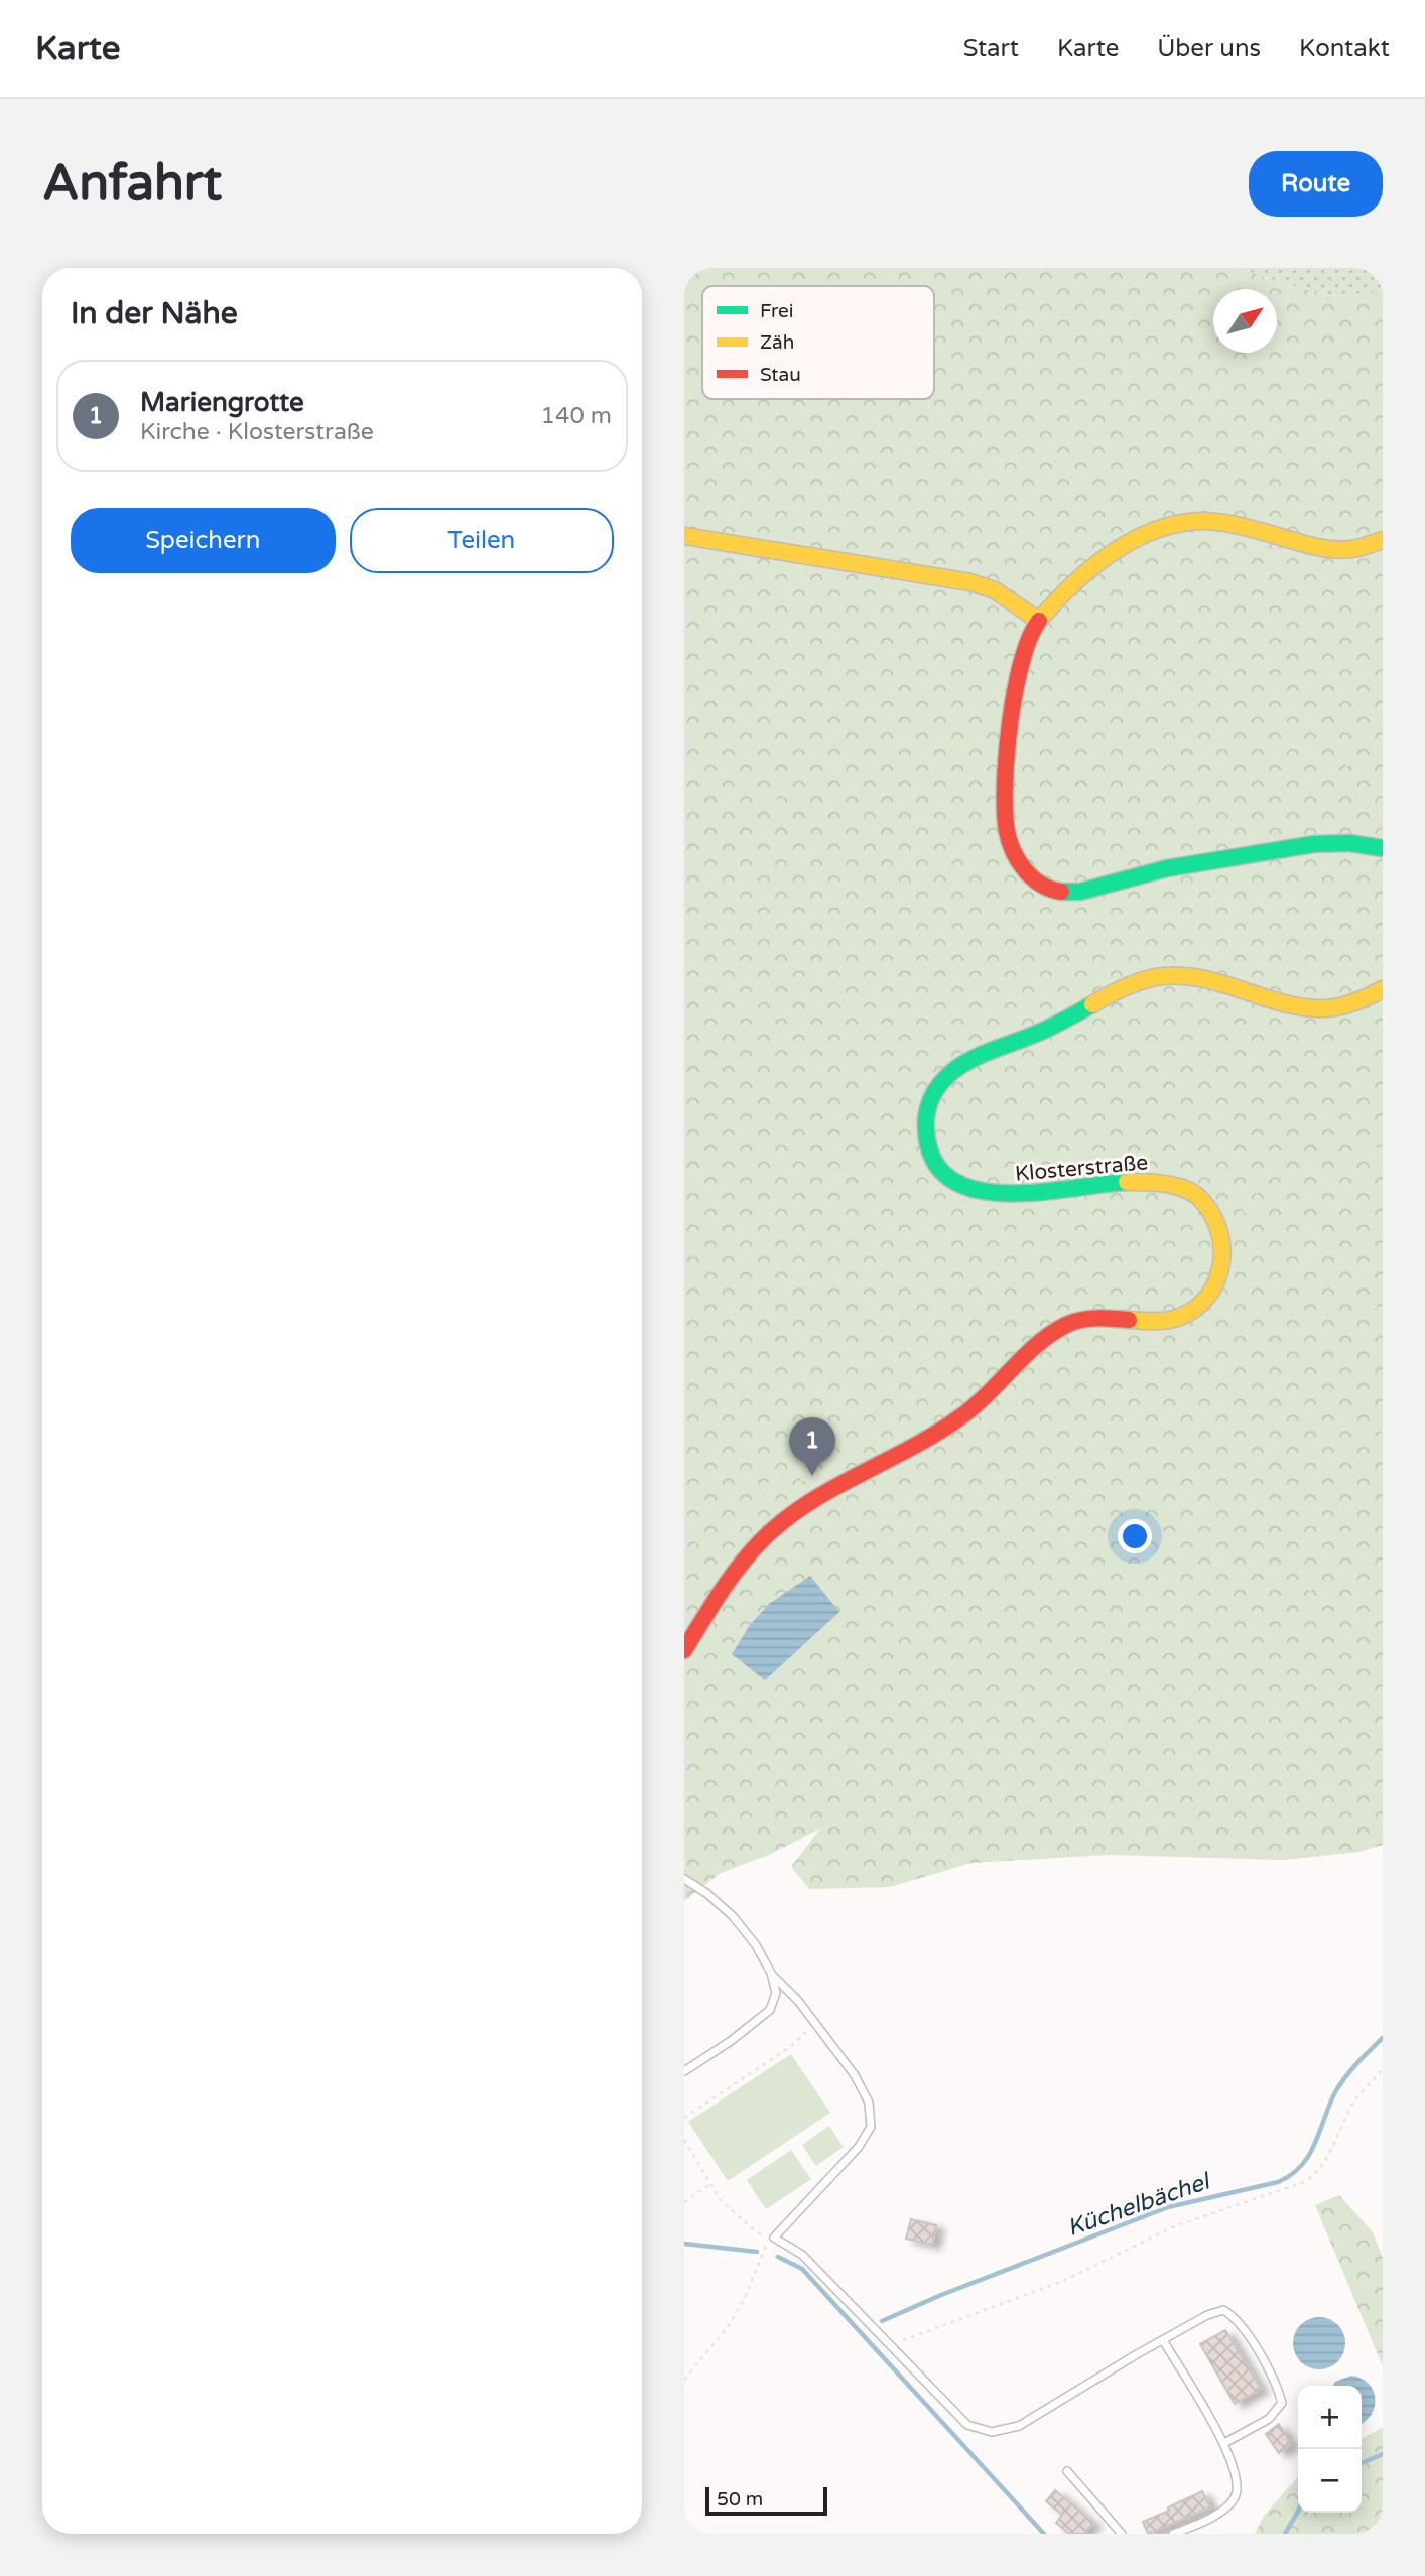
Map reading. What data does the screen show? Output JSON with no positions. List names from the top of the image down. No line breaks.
{"streets":{"main road":["Klosterstraße"]},"water":["Küchelbächel"],"legend":["Frei","Zäh","Stau"],"scale_bar":"50 m","north":"top right","page":{"header":"Karte","nav":["Start","Karte","Über uns","Kontakt"],"buttons":["Route",["Speichern","Teilen"]],"title":"Anfahrt","heading":"In der Nähe","list":[{"mark":"1","name":"Mariengrotte","note":"Kirche · Klosterstraße","value":"140 m"}],"pins":"1","map_buttons":["+","−"],"scale":"50 m"}}
